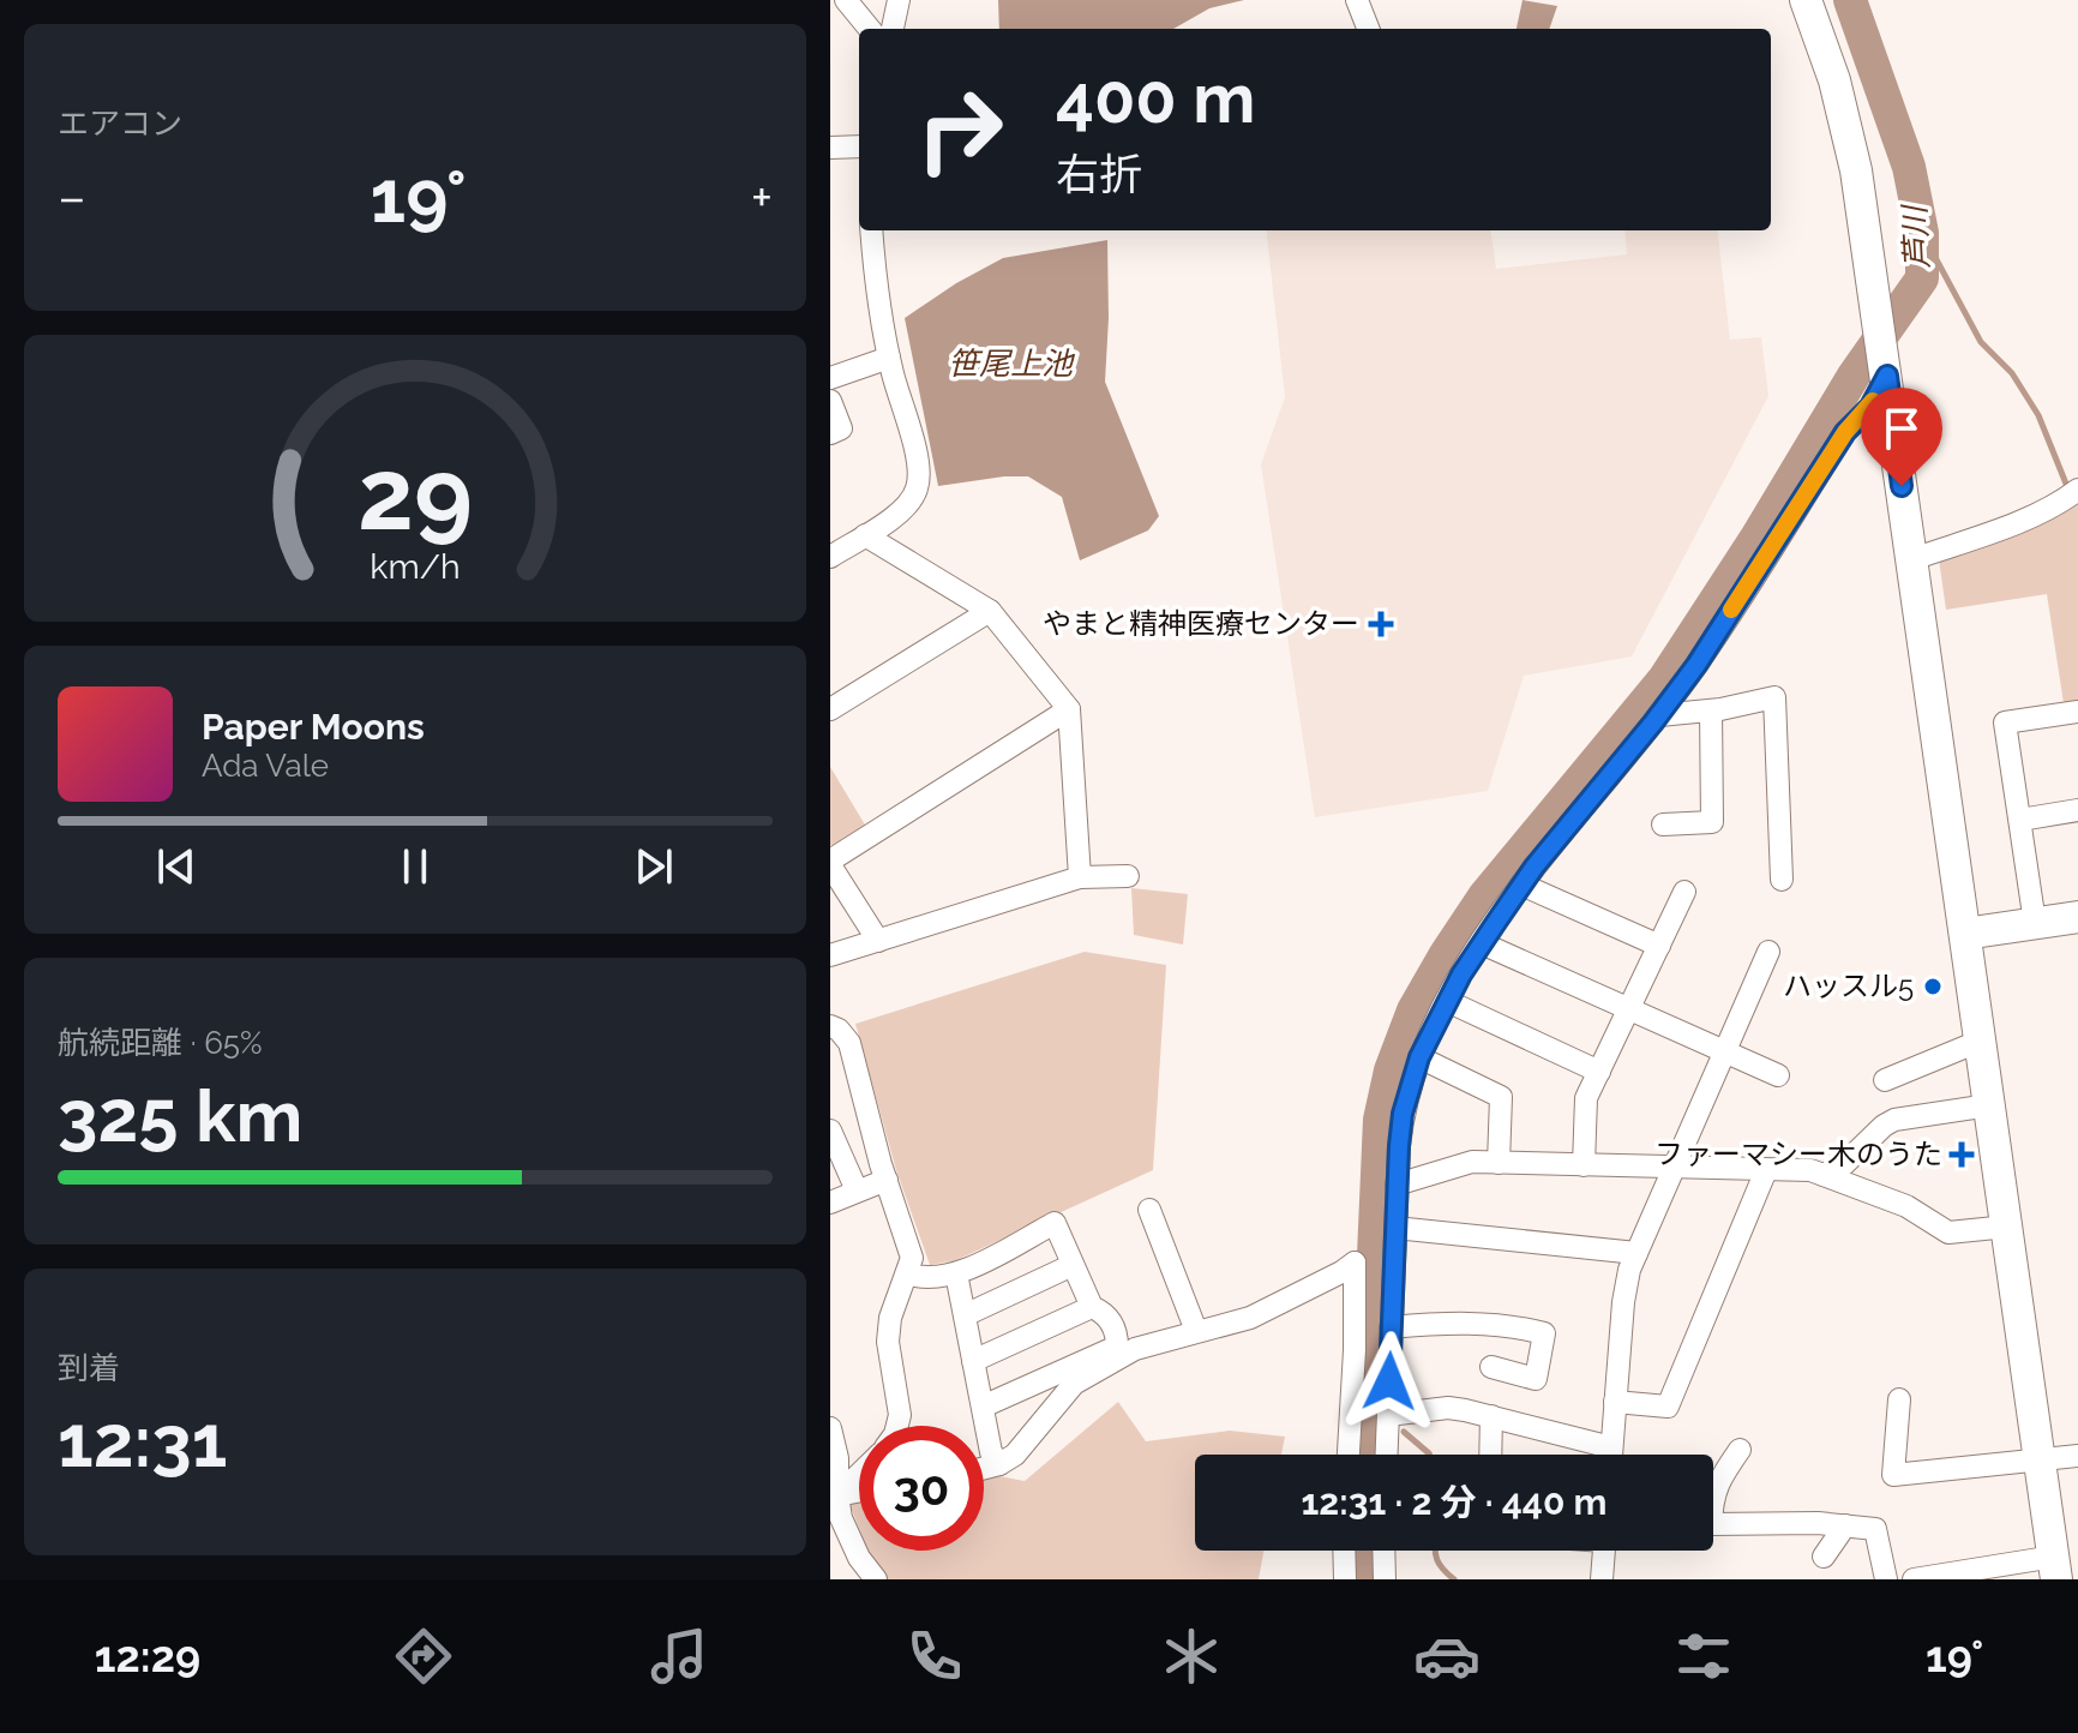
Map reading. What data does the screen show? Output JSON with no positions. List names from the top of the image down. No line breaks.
{"water":["芦川","笹尾上池"],"places":{"health":["やまと精神医療センター","ファーマシー木のうた"],"other":["ハッスル5"]},"page":{"tile":["エアコン",["航続距離 · 65%","325 km"],["到着","12:31"]],"turn":["400 m","右折"],"heat":["−","19°","+"],"song":["Paper Moons","Ada Vale"],"limit":"30","trip":"12:31 · 2 分 · 440 m","tabs":["12:29","19°"],"gauge":["29","km/h"]}}
